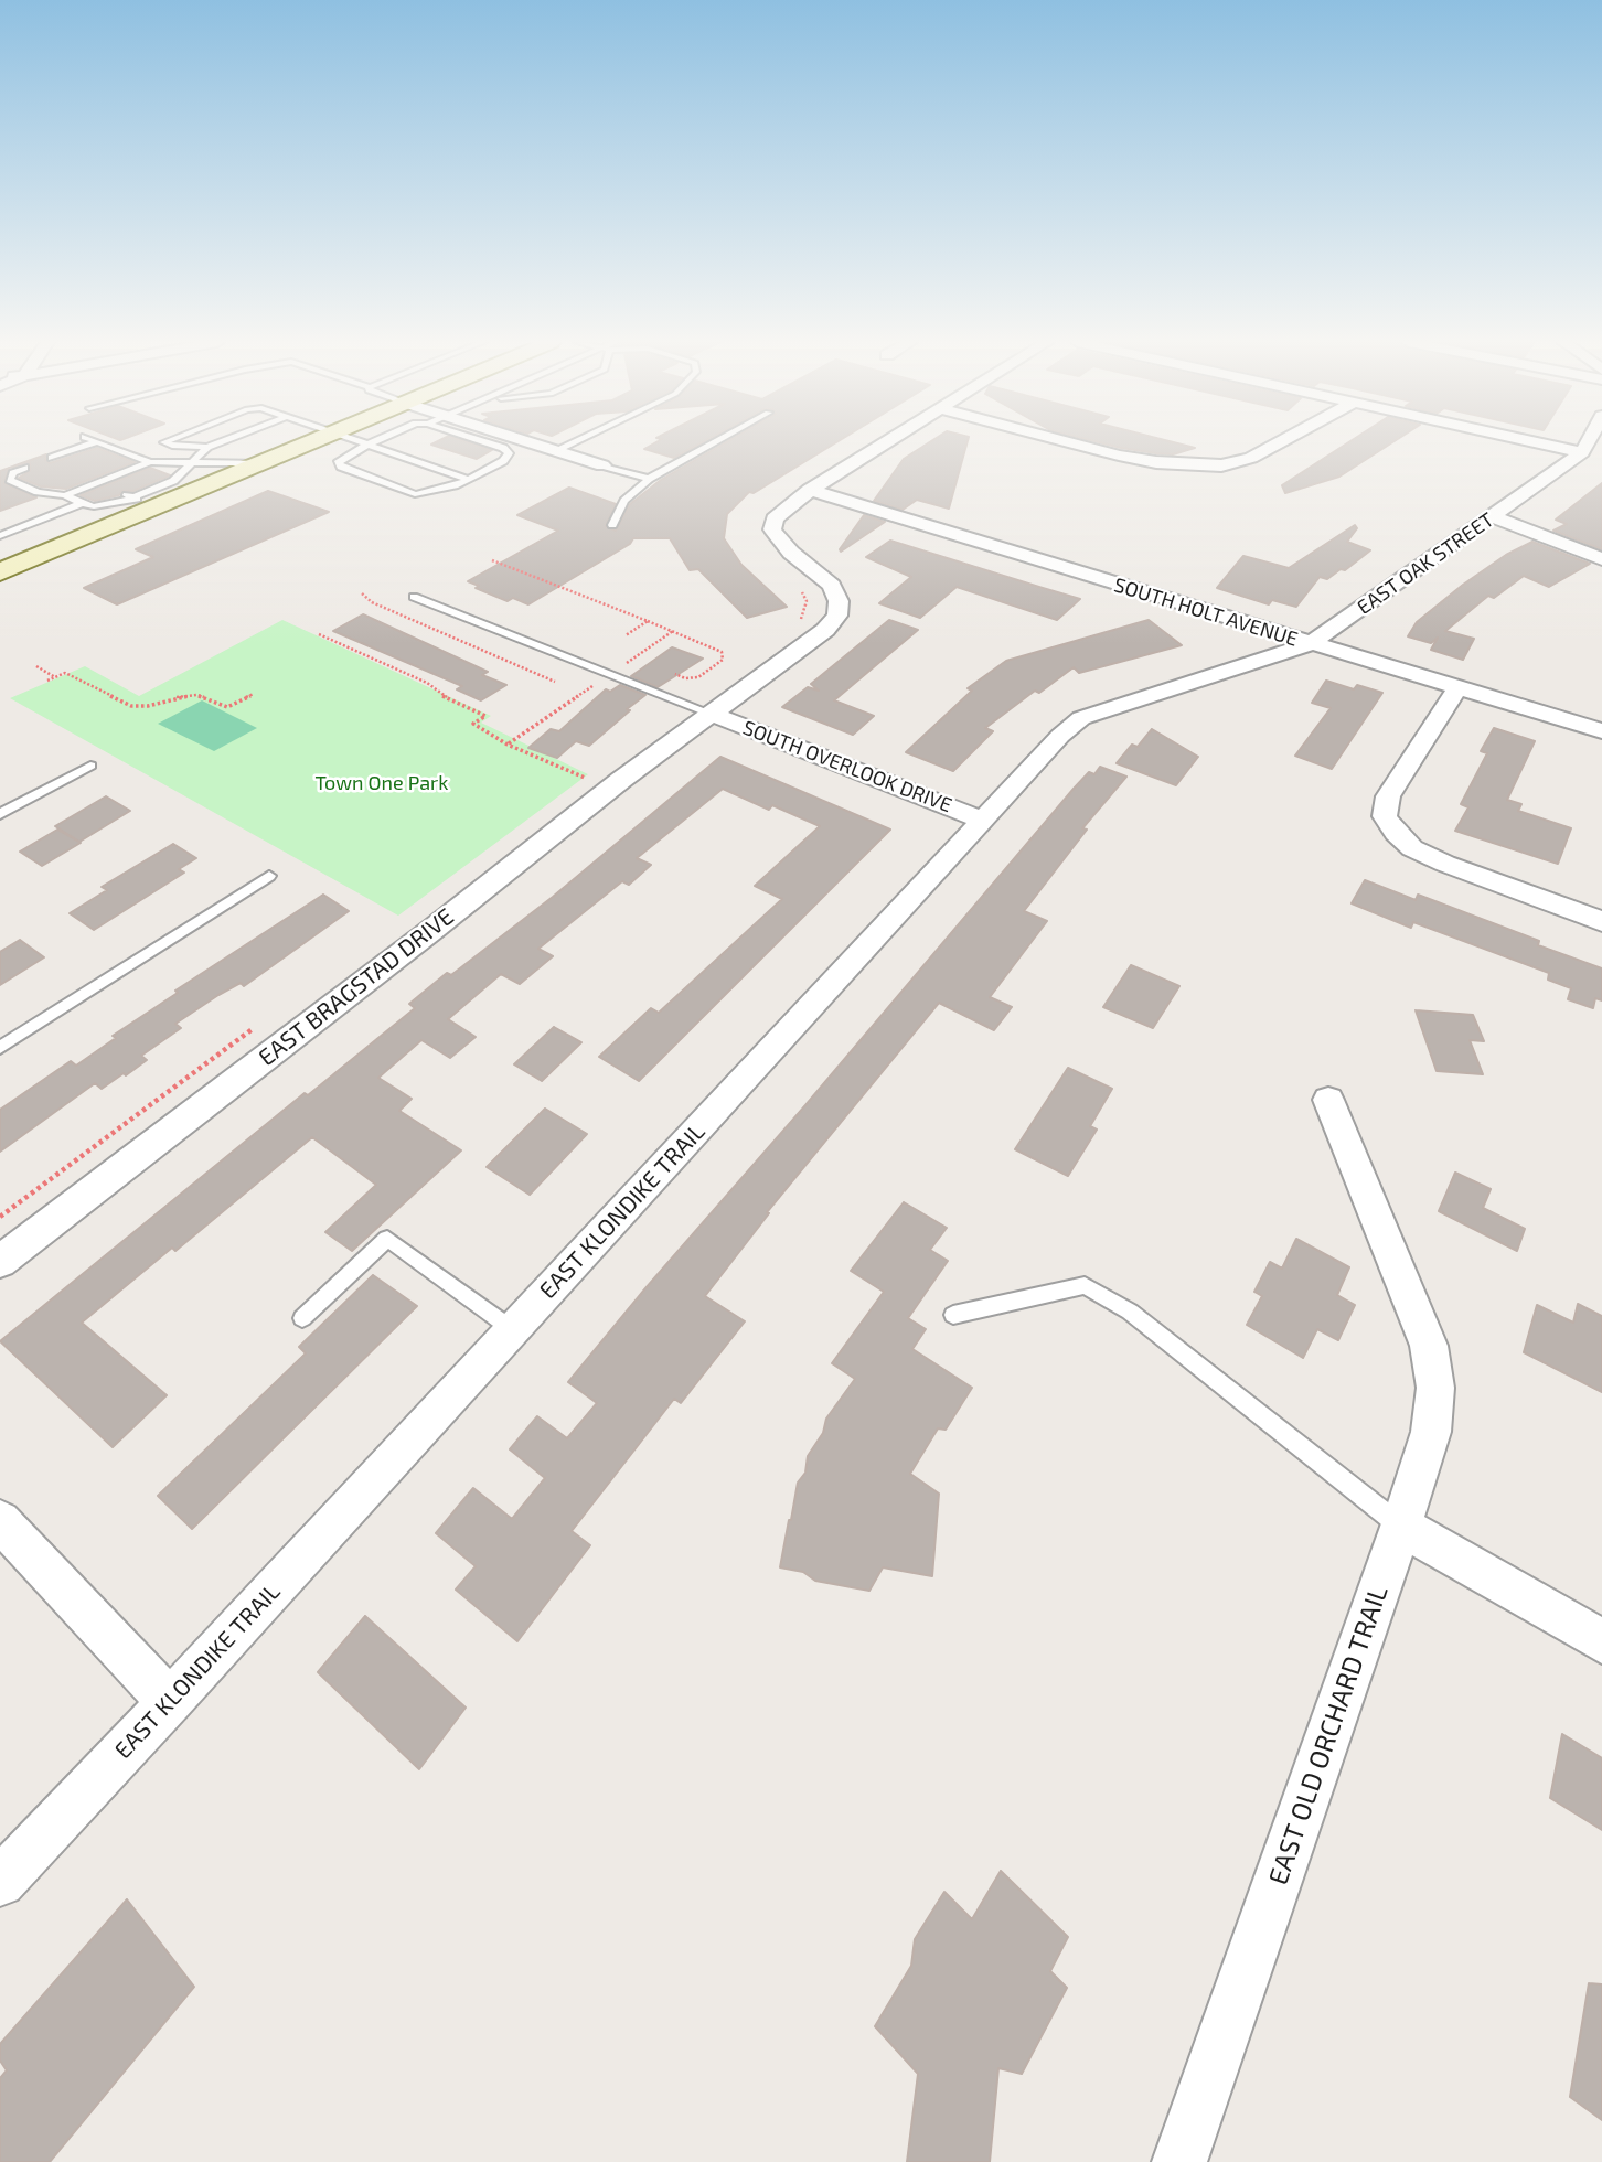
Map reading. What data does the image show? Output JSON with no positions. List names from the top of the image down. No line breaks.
{"streets":{"street":["EAST OAK STREET","SOUTH HOLT AVENUE","SOUTH OVERLOOK DRIVE","EAST BRAGSTAD DRIVE","EAST KLONDIKE TRAIL","EAST OLD ORCHARD TRAIL"]},"crossings":[["EAST OAK STREET","SOUTH HOLT AVENUE"],["EAST OAK STREET","EAST KLONDIKE TRAIL"],["SOUTH HOLT AVENUE","EAST BRAGSTAD DRIVE"],["SOUTH HOLT AVENUE","EAST KLONDIKE TRAIL"],["SOUTH OVERLOOK DRIVE","EAST BRAGSTAD DRIVE"],["SOUTH OVERLOOK DRIVE","EAST KLONDIKE TRAIL"]],"parks":["Town One Park"]}
